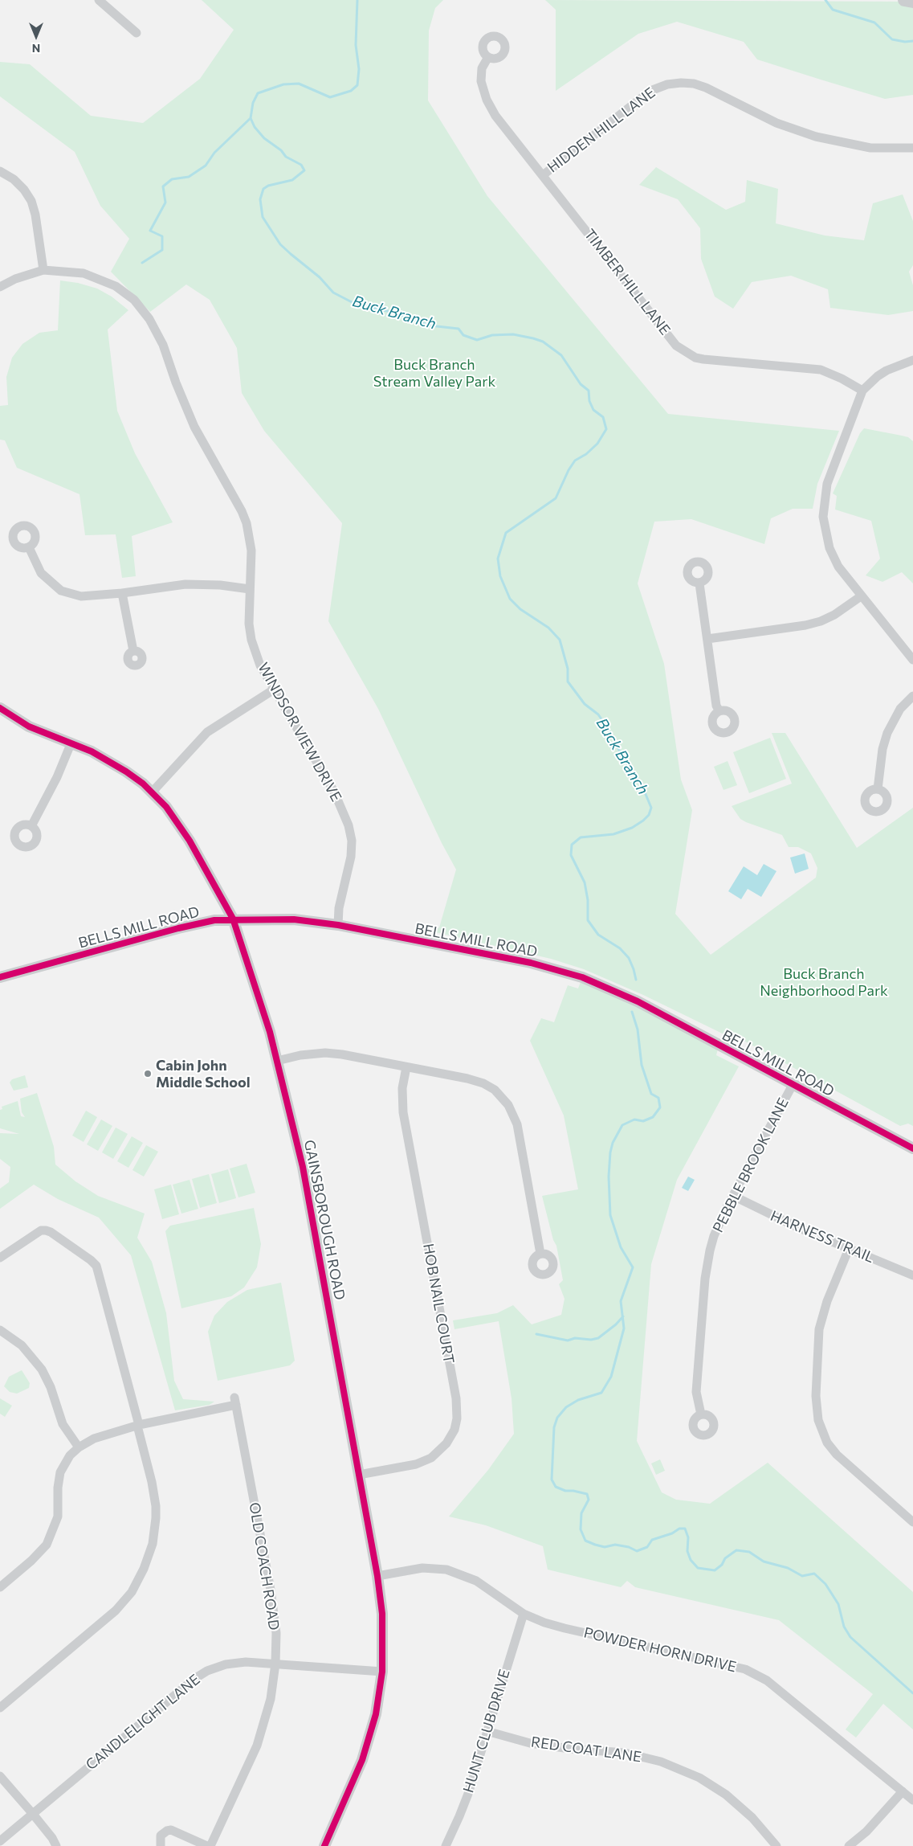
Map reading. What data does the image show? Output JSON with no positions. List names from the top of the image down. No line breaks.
{"streets":{"street":["HIDDEN HILL LANE","TIMBER HILL LANE","WINDSOR VIEW DRIVE","BELLS MILL ROAD","PEBBLE BROOK LANE","GAINSBOROUGH ROAD","HARNESS TRAIL","HOB NAIL COURT","OLD COACH ROAD","POWDER HORN DRIVE","CANDLELIGHT LANE","HUNT CLUB DRIVE","RED COAT LANE"]},"crossings":[["HIDDEN HILL LANE","TIMBER HILL LANE"],["WINDSOR VIEW DRIVE","BELLS MILL ROAD"],["BELLS MILL ROAD","PEBBLE BROOK LANE"],["BELLS MILL ROAD","GAINSBOROUGH ROAD"],["PEBBLE BROOK LANE","HARNESS TRAIL"],["GAINSBOROUGH ROAD","HOB NAIL COURT"],["GAINSBOROUGH ROAD","POWDER HORN DRIVE"],["GAINSBOROUGH ROAD","CANDLELIGHT LANE"],["OLD COACH ROAD","CANDLELIGHT LANE"],["POWDER HORN DRIVE","HUNT CLUB DRIVE"],["HUNT CLUB DRIVE","RED COAT LANE"]],"water":["Buck Branch"],"parks":["Buck Branch Stream Valley Park","Buck Branch Neighborhood Park"],"places":["Cabin John Middle School"],"north":"bottom"}
